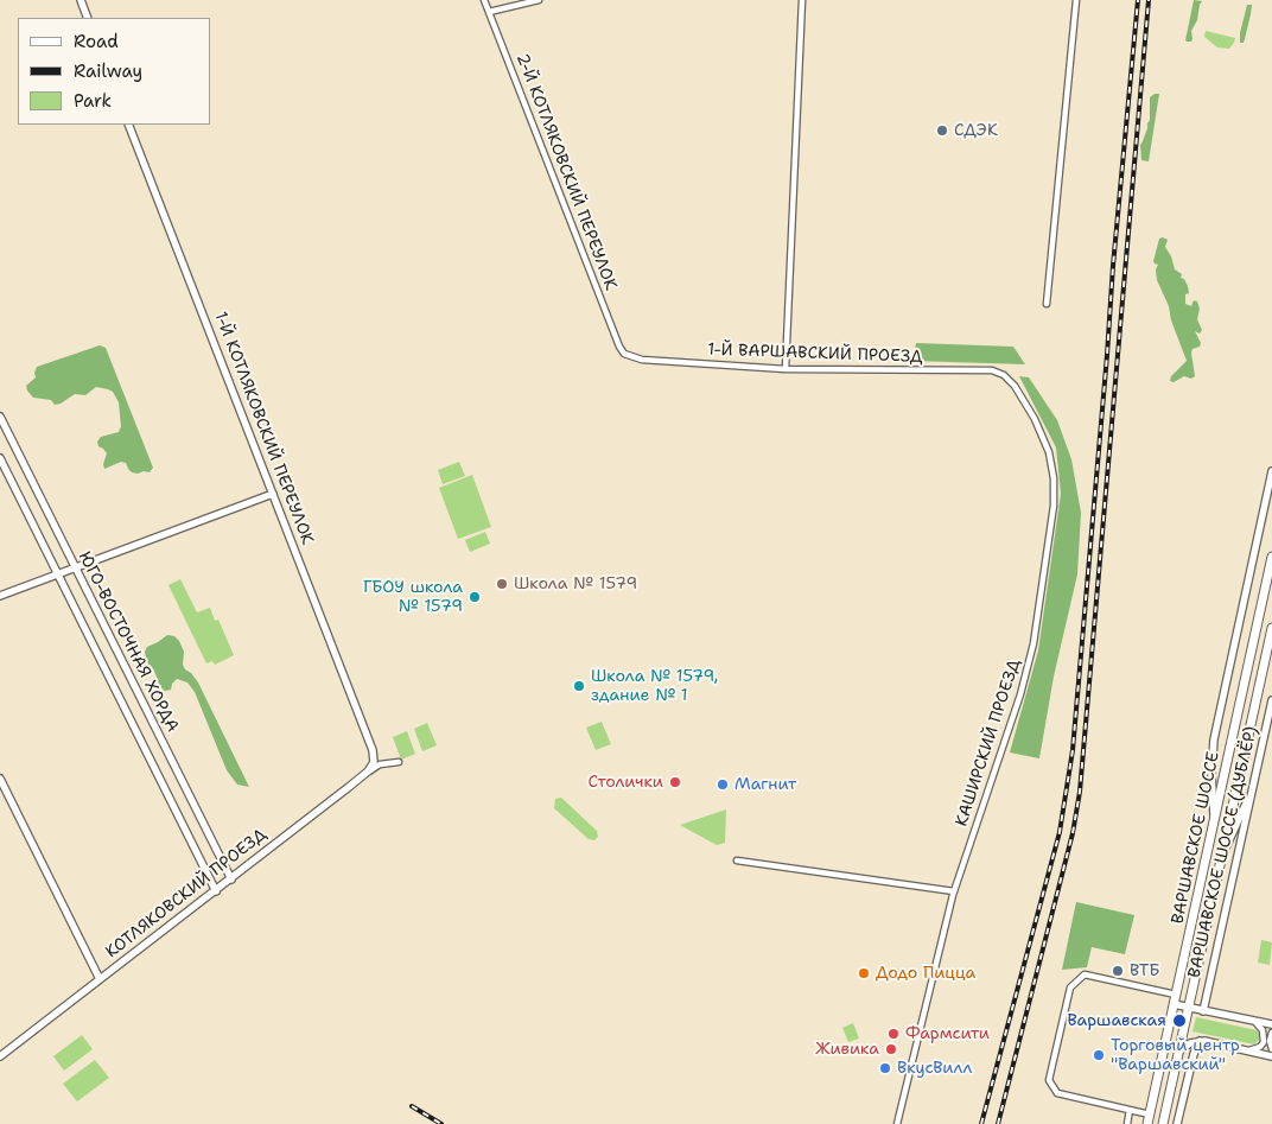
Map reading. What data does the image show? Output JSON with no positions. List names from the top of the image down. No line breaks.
{"streets":{"main road":["ВАРШАВСКОЕ ШОССЕ"],"street":["2-Й КОТЛЯКОВСКИЙ ПЕРЕУЛОК","1-Й ВАРШАВСКИЙ ПРОЕЗД","1-Й КОТЛЯКОВСКИЙ ПЕРЕУЛОК","ЮГО-ВОСТОЧНАЯ ХОРДА","КАШИРСКИЙ ПРОЕЗД","ВАРШАВСКОЕ ШОССЕ (ДУБЛЁР)","КОТЛЯКОВСКИЙ ПРОЕЗД"]},"crossings":[["2-Й КОТЛЯКОВСКИЙ ПЕРЕУЛОК","1-Й ВАРШАВСКИЙ ПРОЕЗД"],["1-Й ВАРШАВСКИЙ ПРОЕЗД","КАШИРСКИЙ ПРОЕЗД"],["1-Й КОТЛЯКОВСКИЙ ПЕРЕУЛОК","КОТЛЯКОВСКИЙ ПРОЕЗД"],["ЮГО-ВОСТОЧНАЯ ХОРДА","КОТЛЯКОВСКИЙ ПРОЕЗД"],["ВАРШАВСКОЕ ШОССЕ","ВАРШАВСКОЕ ШОССЕ (ДУБЛЁР)"]],"places":["СДЭК","Школа № 1579","ГБОУ школа № 1579","Школа № 1579, здание № 1","Столички","Магнит","ВТБ","Додо Пицца","Варшавская","Фармсити","Живика","Торговый центр \"Варшавский\"","ВкусВилл"],"legend":["Road","Railway","Park"]}
